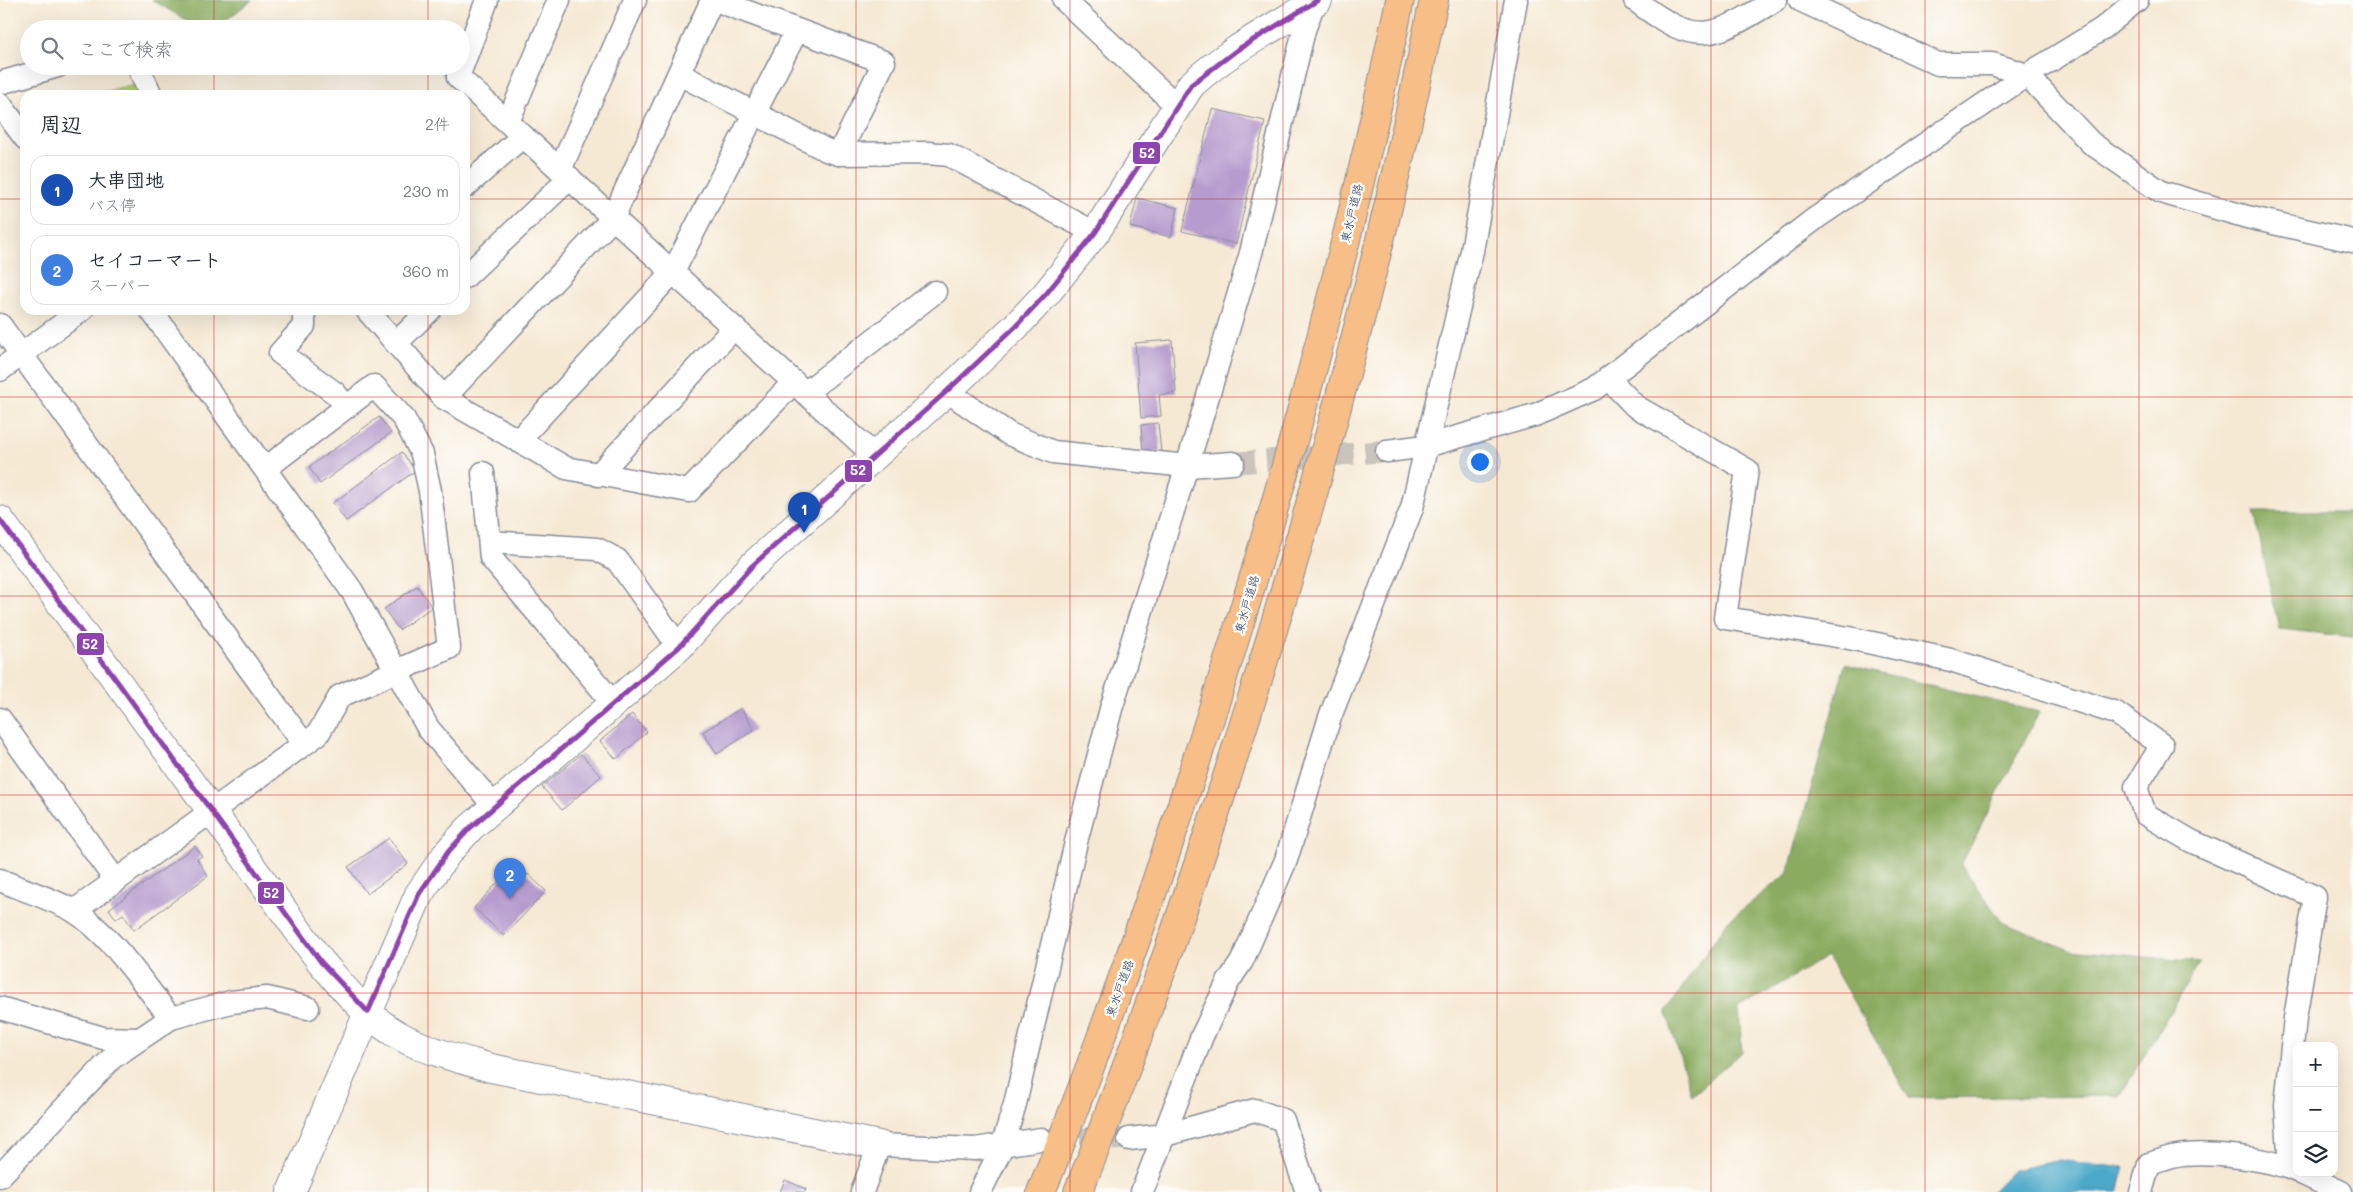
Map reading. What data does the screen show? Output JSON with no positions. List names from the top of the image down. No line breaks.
{"streets":{"highway":["東水戸道路"]},"lines":["transit line 52"],"page":{"search":"ここで検索","heading":["周辺","2件"],"list":[{"mark":"1","name":"大串団地","note":"バス停","value":"230 m"},{"mark":"2","name":"セイコーマート","note":"スーパー","value":"360 m"}],"pins":["1","2"],"map_buttons":["+","−"]}}
